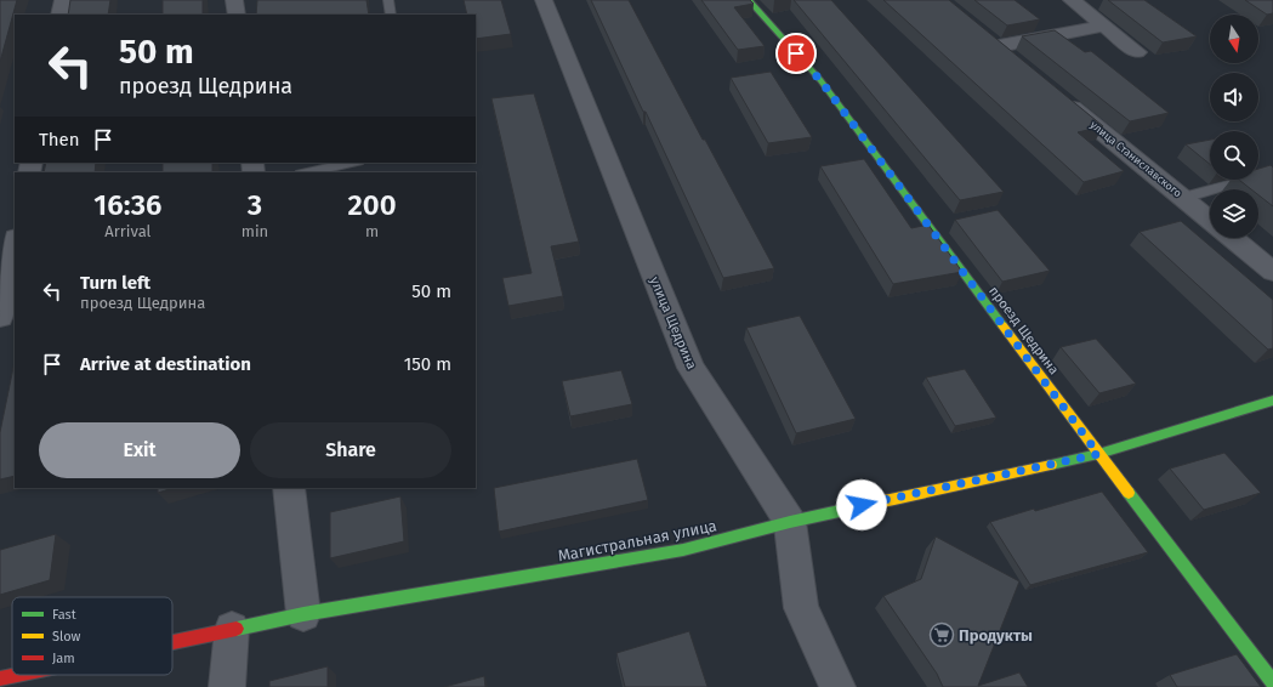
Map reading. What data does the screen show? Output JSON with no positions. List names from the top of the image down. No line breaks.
{"streets":{"street":["улица Станиславского","улица Щедрина","проезд Щедрина","Магистральная улица"]},"crossings":[["улица Щедрина","Магистральная улица"],["проезд Щедрина","Магистральная улица"]],"places":{"supermarket":["Продукты"]},"legend":["Fast","Slow","Jam"],"north":"bottom","page":{"turn":["50 m","проезд Щедрина"],"then":"Then","eta":["16:36","Arrival","3","min","200","m"],"list":[{"name":"Turn left","note":"проезд Щедрина","value":"50 m"},{"name":"Arrive at destination","value":"150 m"}],"buttons":["Exit","Share"]}}
